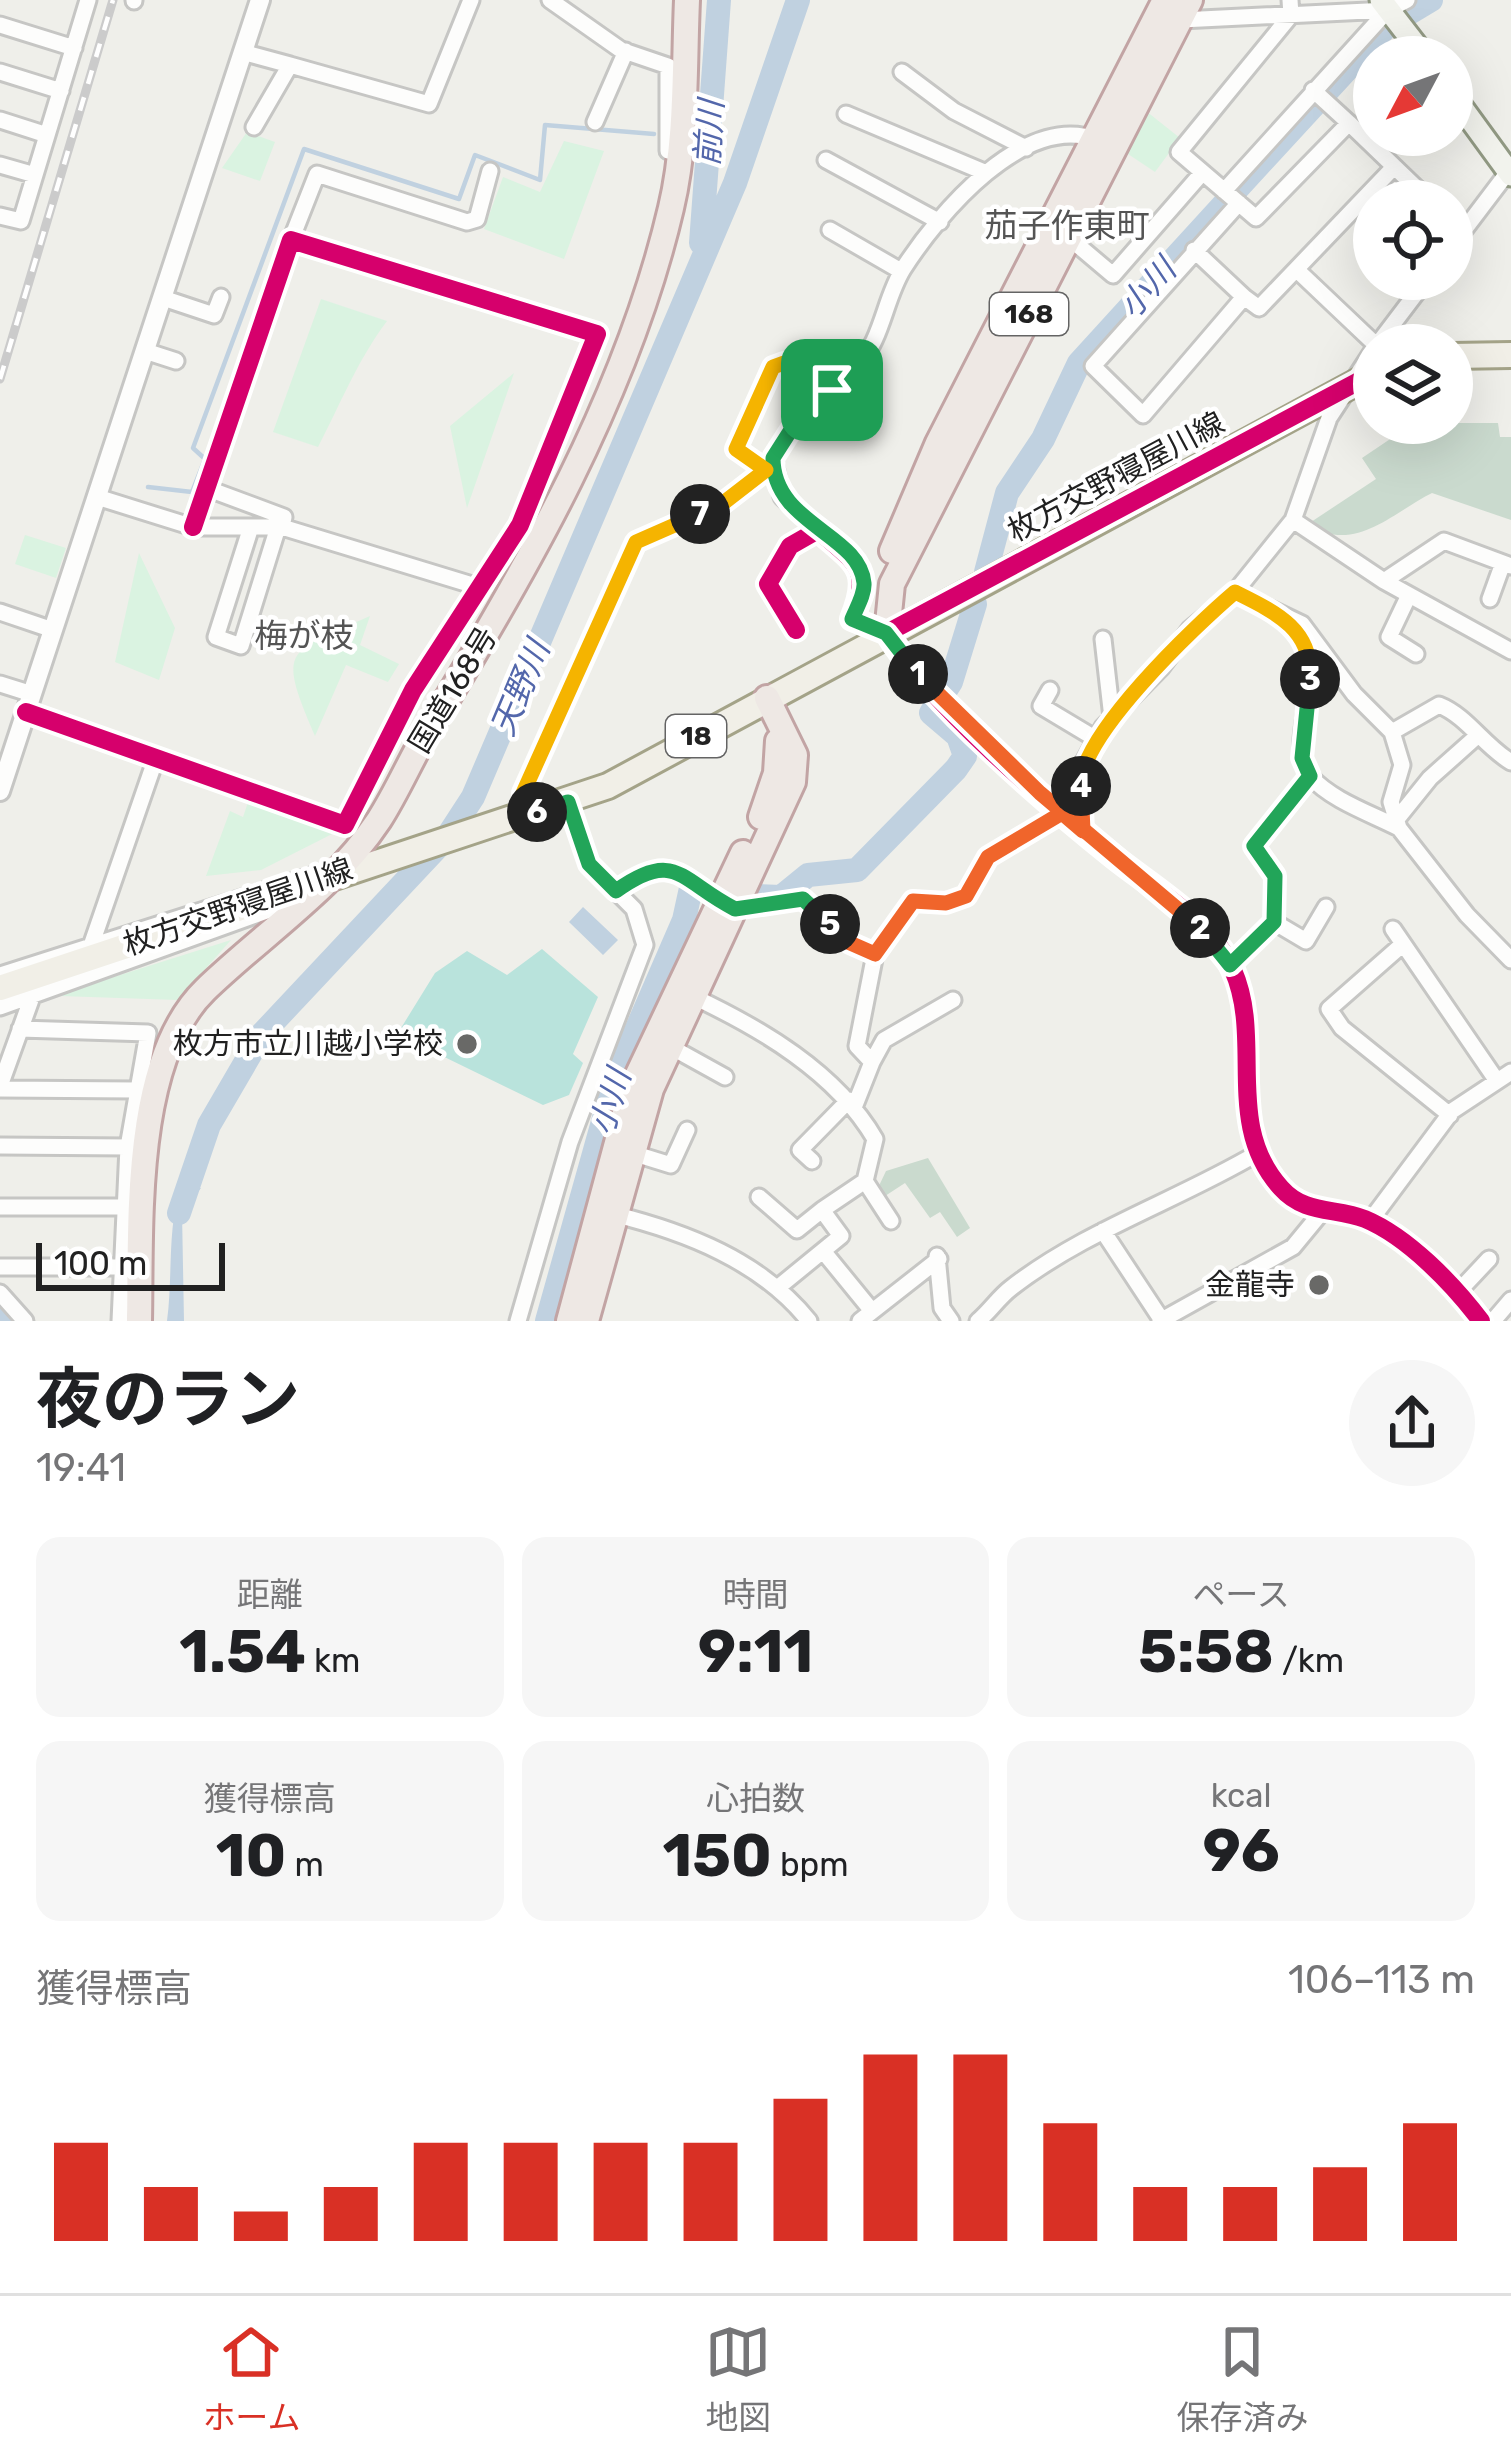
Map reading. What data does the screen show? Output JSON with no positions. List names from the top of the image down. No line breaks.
{"streets":{"highway":["168","国道168号"],"main road":["枚方交野寝屋川線","18"]},"crossings":[["168","枚方交野寝屋川線"],["枚方交野寝屋川線","国道168号"]],"districts":["茄子作東町","梅が枝"],"water":["前川","小川","天野川"],"places":["枚方市立川越小学校","金龍寺"],"scale_bar":"100 m","north":"bottom left","page":{"pins":["7","1","3","4","6","5","2"],"scale":"100 m","heading":["夜のラン","19:41"],"stats":[["距離","1.54 km"],["時間","9:11"],["ペース","5:58 /km"],["獲得標高","10 m"],["心拍数","150 bpm"],["kcal","96"]],"chart":["獲得標高","106–113 m"],"tabs":["ホーム","地図","保存済み"]}}
